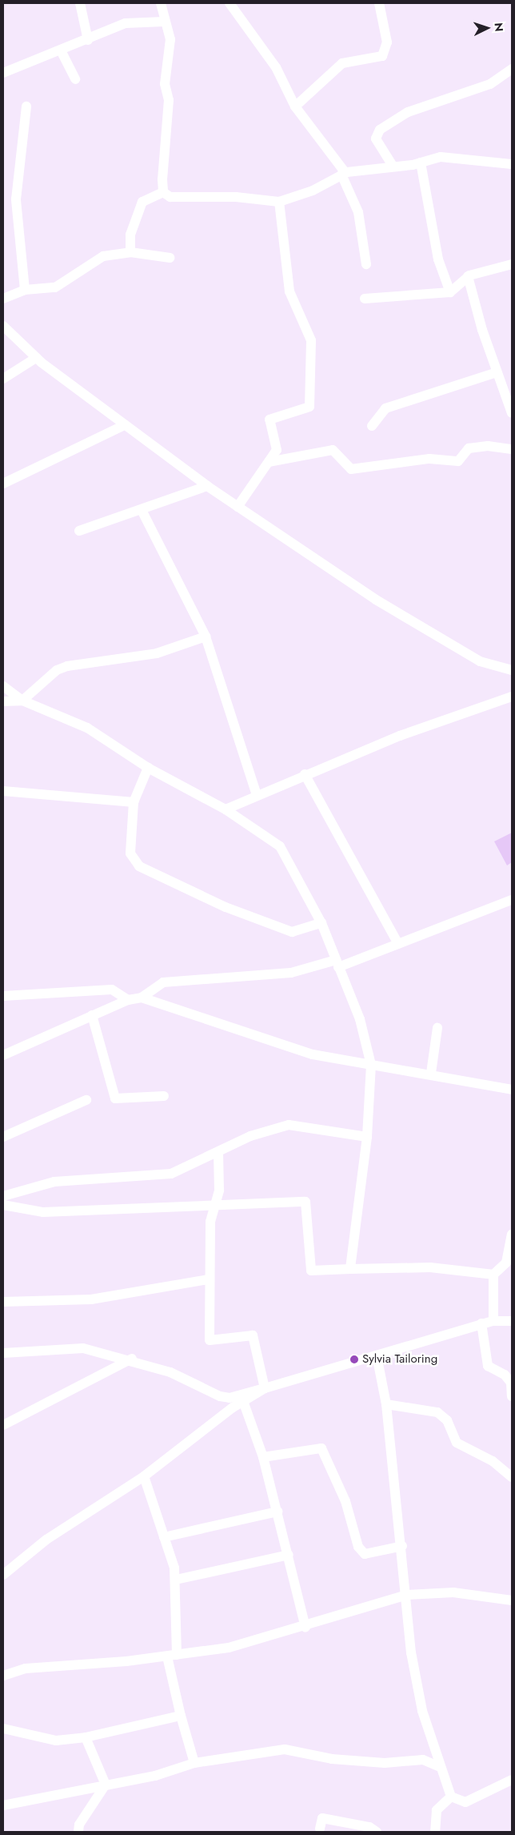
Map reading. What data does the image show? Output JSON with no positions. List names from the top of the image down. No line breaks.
{"places":["Sylvia Tailoring"],"north":"right"}
